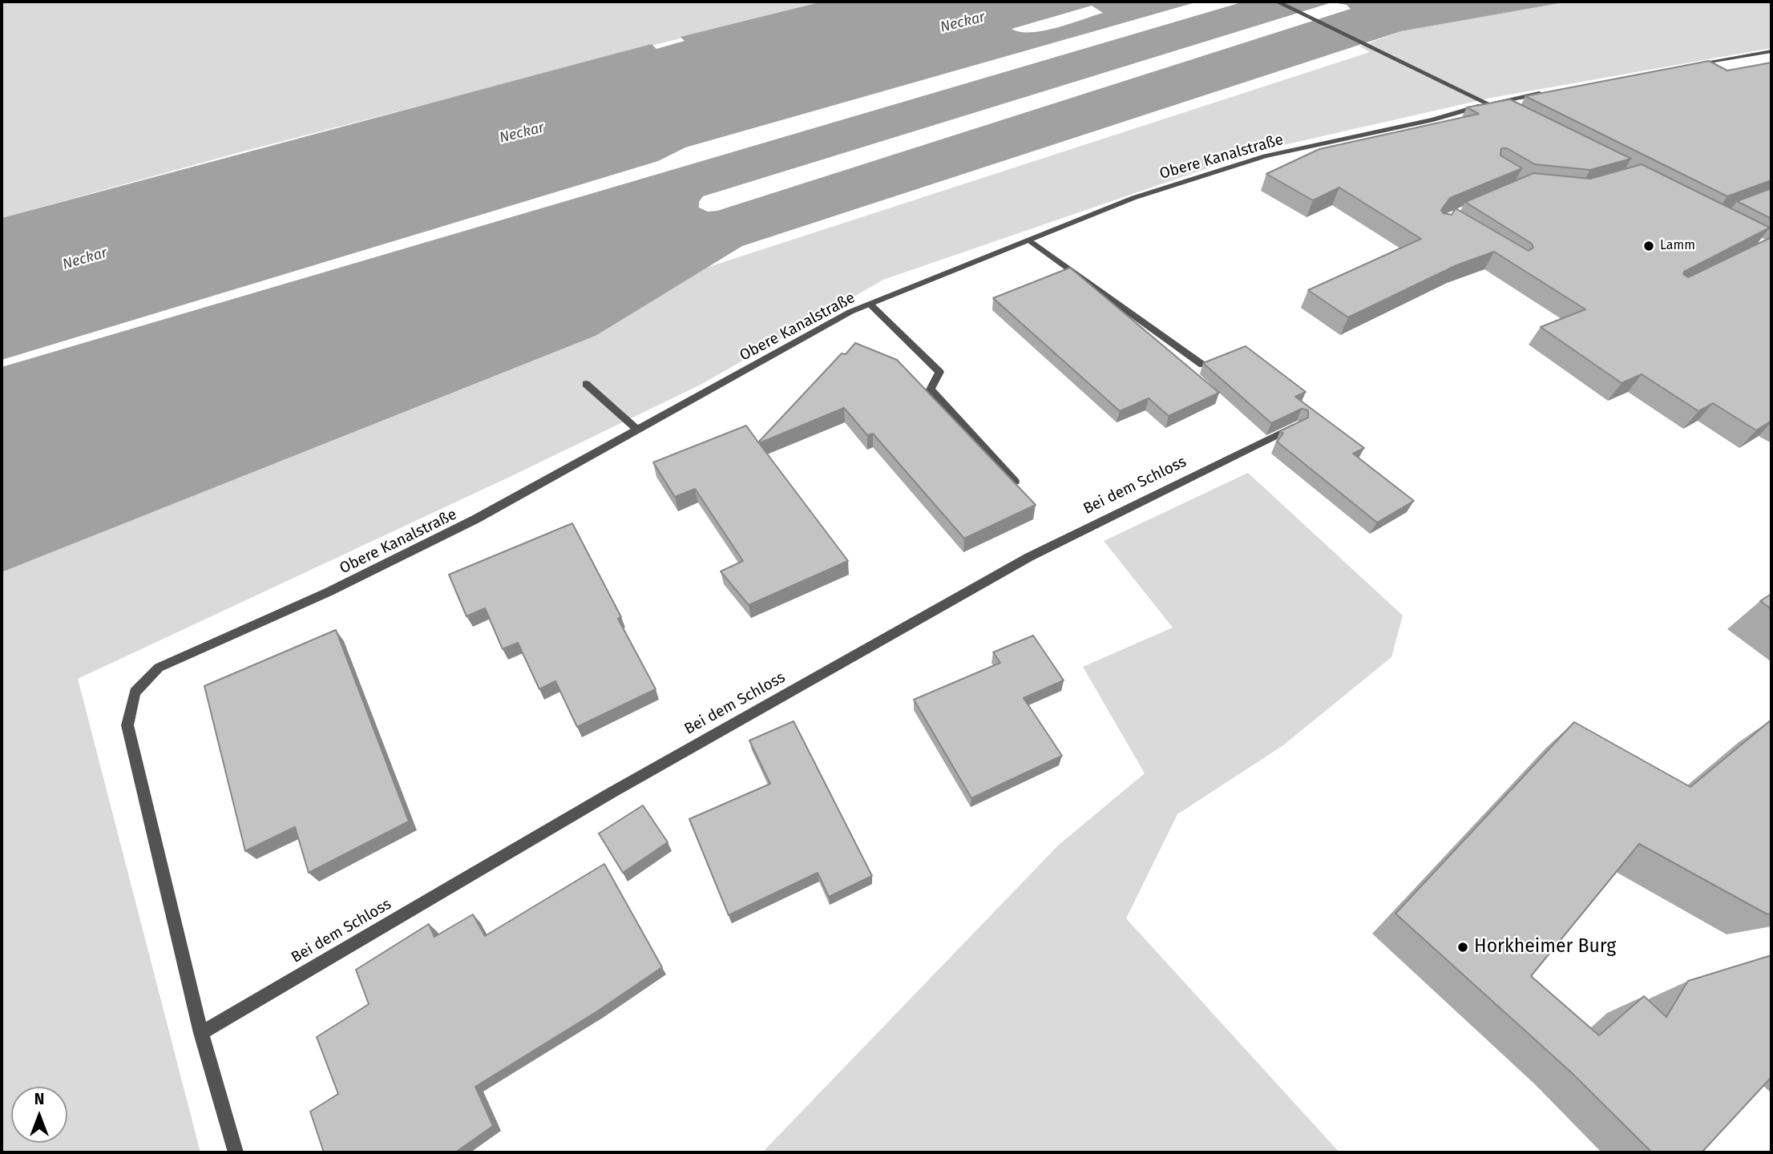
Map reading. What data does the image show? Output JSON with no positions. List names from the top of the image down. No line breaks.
{"streets":{"street":["Obere Kanalstraße","Bei dem Schloss"]},"crossings":[["Obere Kanalstraße","Bei dem Schloss"]],"water":["Neckar"],"places":["Lamm","Horkheimer Burg"],"north":"top"}
